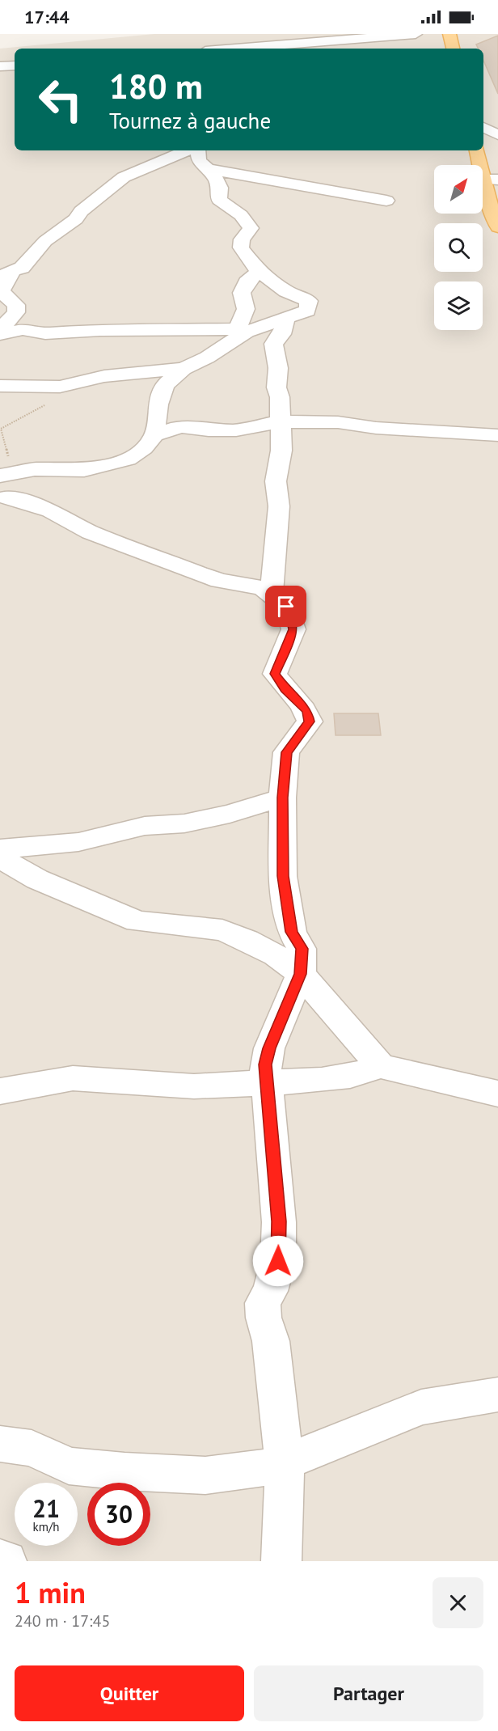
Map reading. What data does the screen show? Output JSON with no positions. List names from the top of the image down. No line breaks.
{"north":"top right","page":{"status":"17:44","turn":["180 m","Tournez à gauche"],"speed":"21 km/h","limit":"30","heading":["1 min","240 m · 17:45"],"buttons":["Quitter","Partager"]}}
